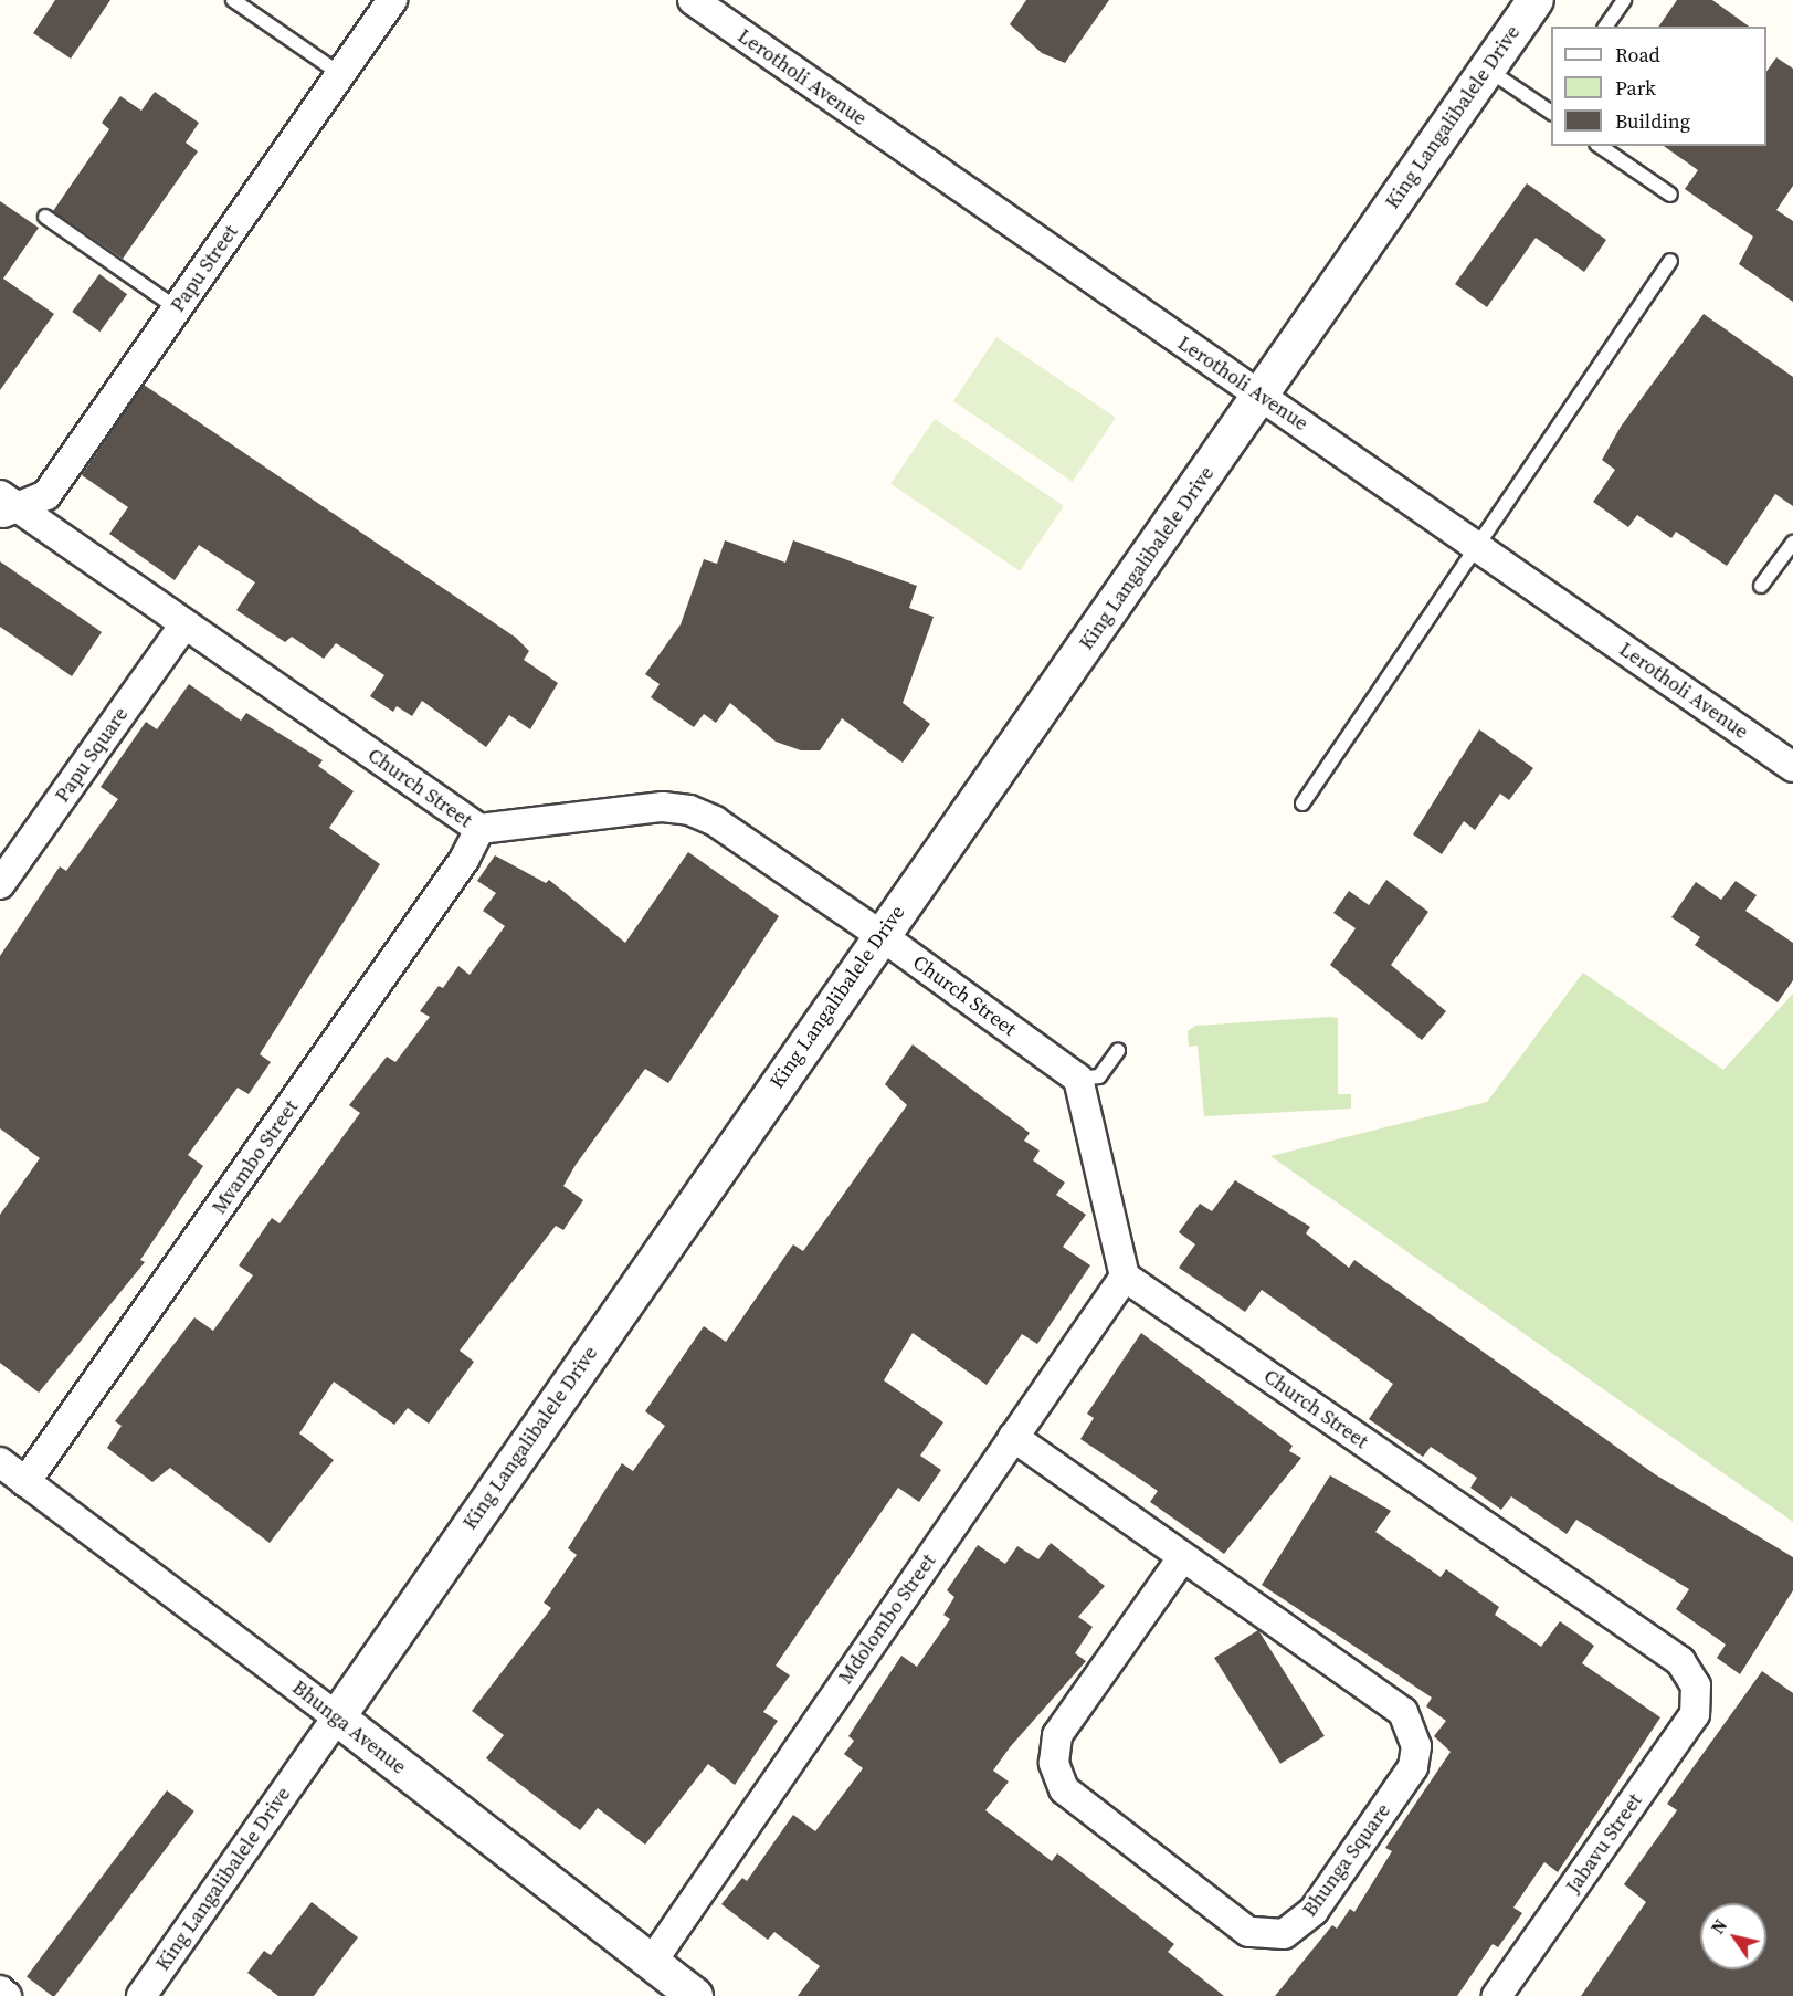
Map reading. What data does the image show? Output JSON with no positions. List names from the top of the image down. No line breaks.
{"streets":{"street":["Lerotholi Avenue","King Langalibalele Drive","Papu Street","Papu Square","Church Street","Mvambo Street","Mdolombo Street","Bhunga Avenue","Jabavu Street","Bhunga Square"]},"crossings":[["Lerotholi Avenue","King Langalibalele Drive"],["King Langalibalele Drive","Church Street"],["King Langalibalele Drive","Bhunga Avenue"],["Papu Street","Church Street"],["Papu Square","Church Street"],["Church Street","Mvambo Street"],["Church Street","Mdolombo Street"],["Church Street","Jabavu Street"],["Mvambo Street","Bhunga Avenue"],["Mdolombo Street","Bhunga Avenue"],["Mdolombo Street","Bhunga Square"]],"legend":["Road","Park","Building"],"north":"top left"}
